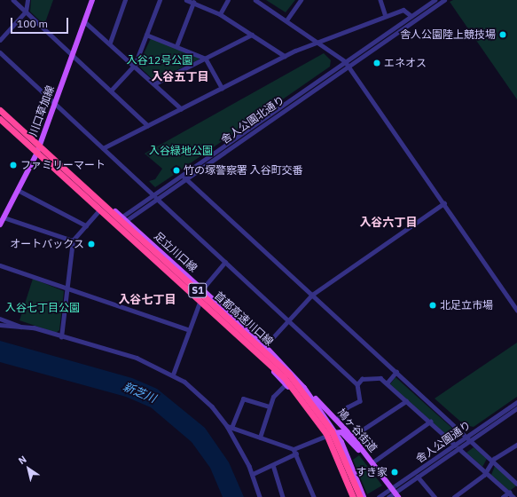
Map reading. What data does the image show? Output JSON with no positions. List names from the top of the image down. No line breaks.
{"streets":{"highway":["S1","首都高速川口線"],"main road":["川口草加線","足立川口線","鳩ヶ谷街道"],"street":["舎人公園北通り","舎人公園通り"]},"crossings":[["川口草加線","足立川口線"],["舎人公園北通り","足立川口線"],["足立川口線","鳩ヶ谷街道"],["鳩ヶ谷街道","舎人公園通り"]],"districts":["入谷五丁目","入谷六丁目","入谷七丁目"],"water":["新芝川"],"parks":["入谷12号公園","入谷緑地公園","入谷七丁目公園"],"places":["舎人公園陸上競技場","エネオス","ファミリーマート","竹の塚警察署 入谷町交番","オートバックス","北足立市場","すき家"],"scale_bar":"100 m","north":"top left"}
